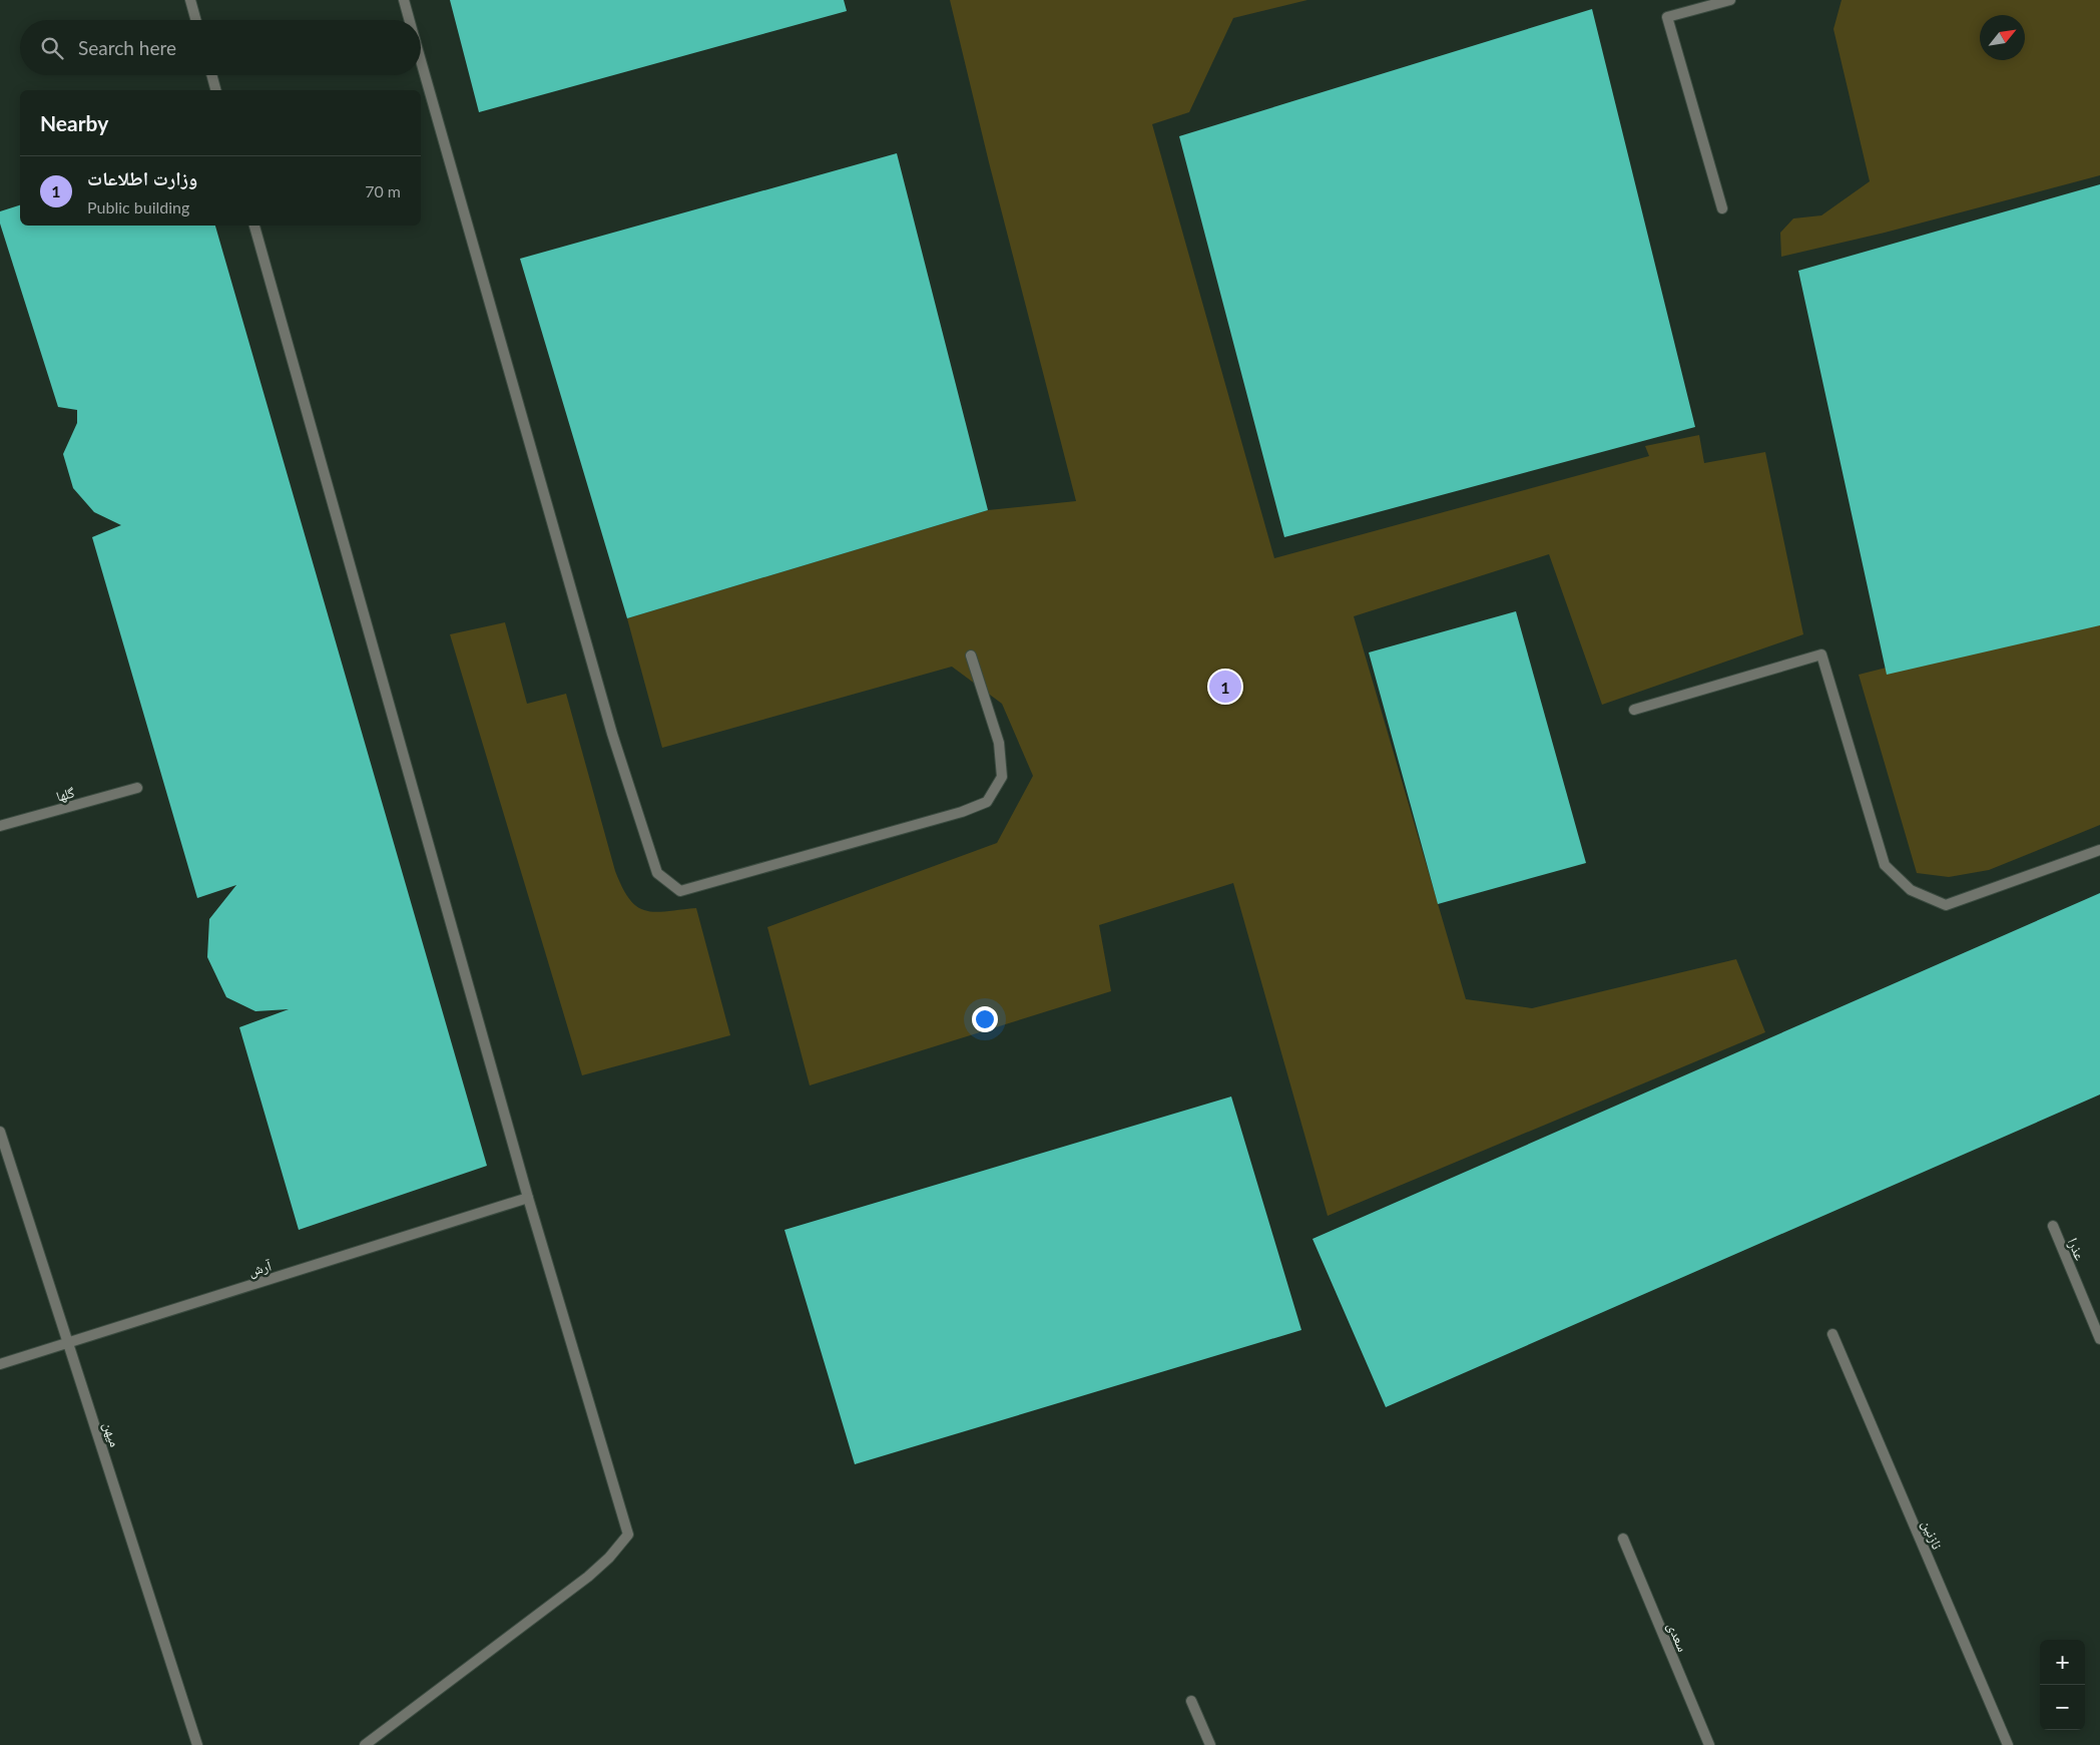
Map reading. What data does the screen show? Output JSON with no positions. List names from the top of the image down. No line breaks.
{"streets":{"street":["گلها","عذرا","آرش","میهن","نازنین","سعدی"]},"crossings":[["آرش","میهن"]],"north":"top right","page":{"search":"Search here","heading":"Nearby","list":[{"mark":"1","name":"وزارت اطلاعات","note":"Public building","value":"70 m"}],"pins":"1","map_buttons":["+","−"]}}
